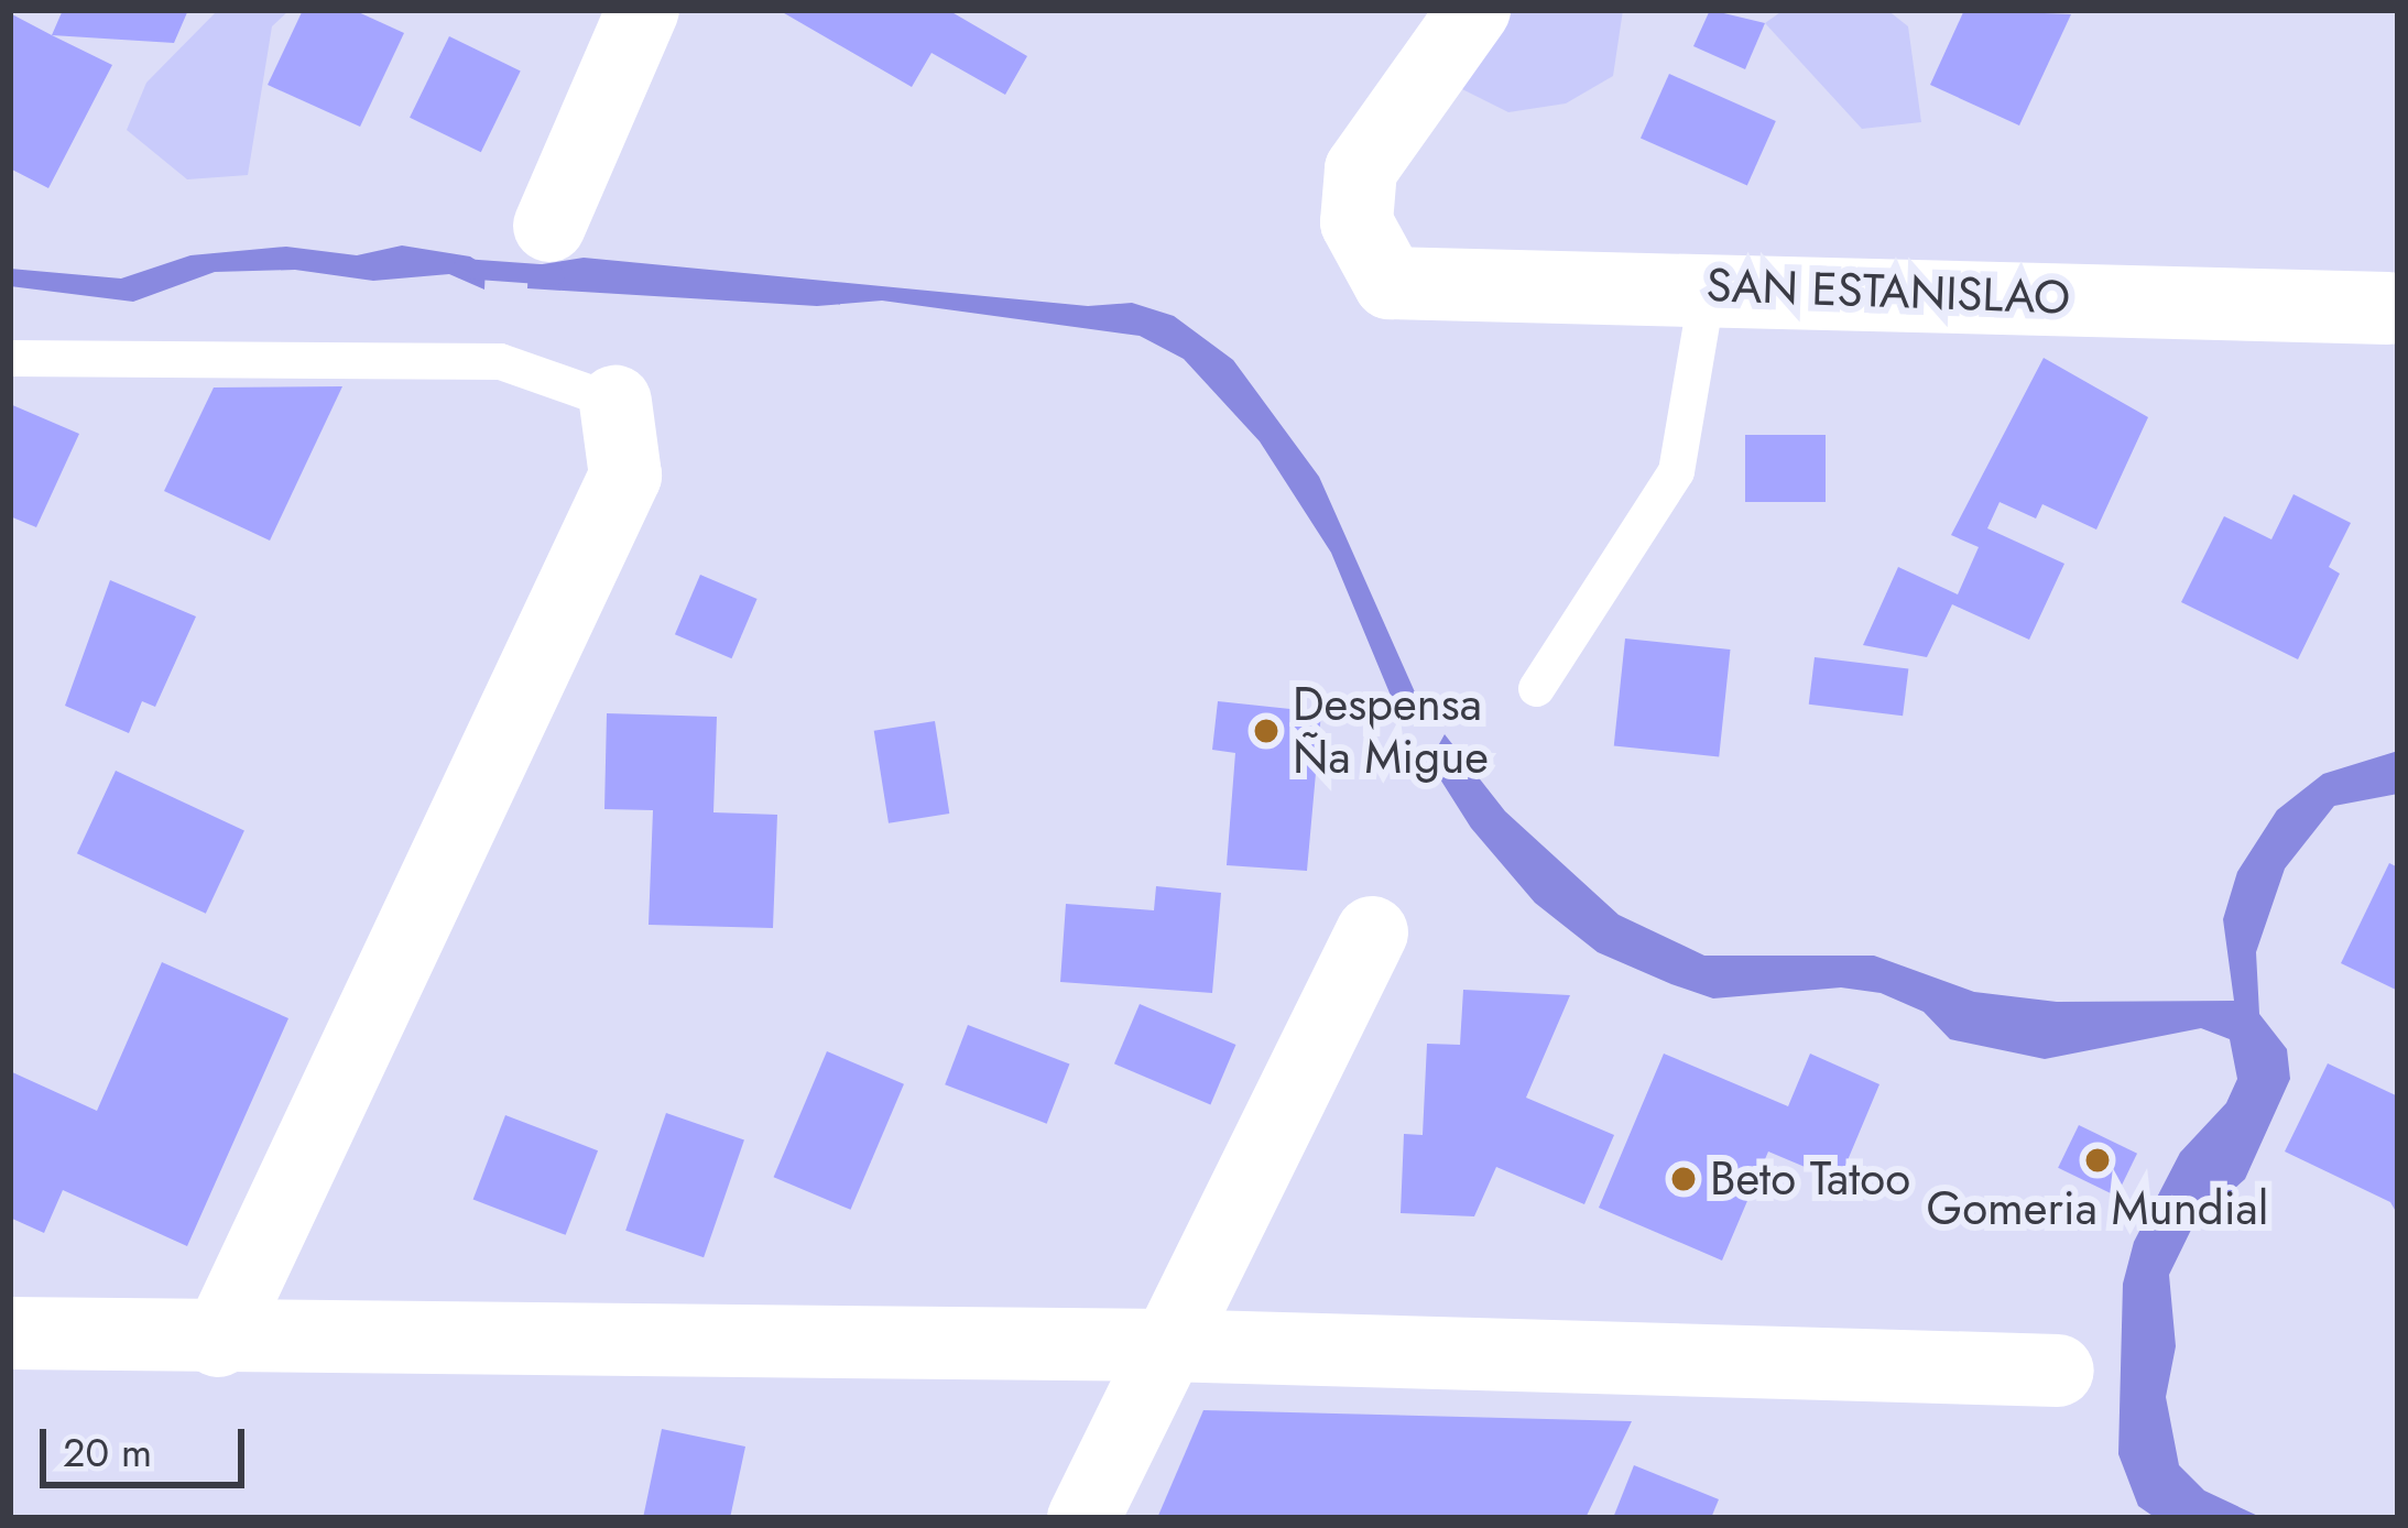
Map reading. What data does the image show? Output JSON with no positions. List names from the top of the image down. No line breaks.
{"streets":{"street":["SAN ESTANISLAO"]},"places":["Despensa Ña Migue","Gomeria Mundial","Beto Tatoo"],"scale_bar":"20 m"}
